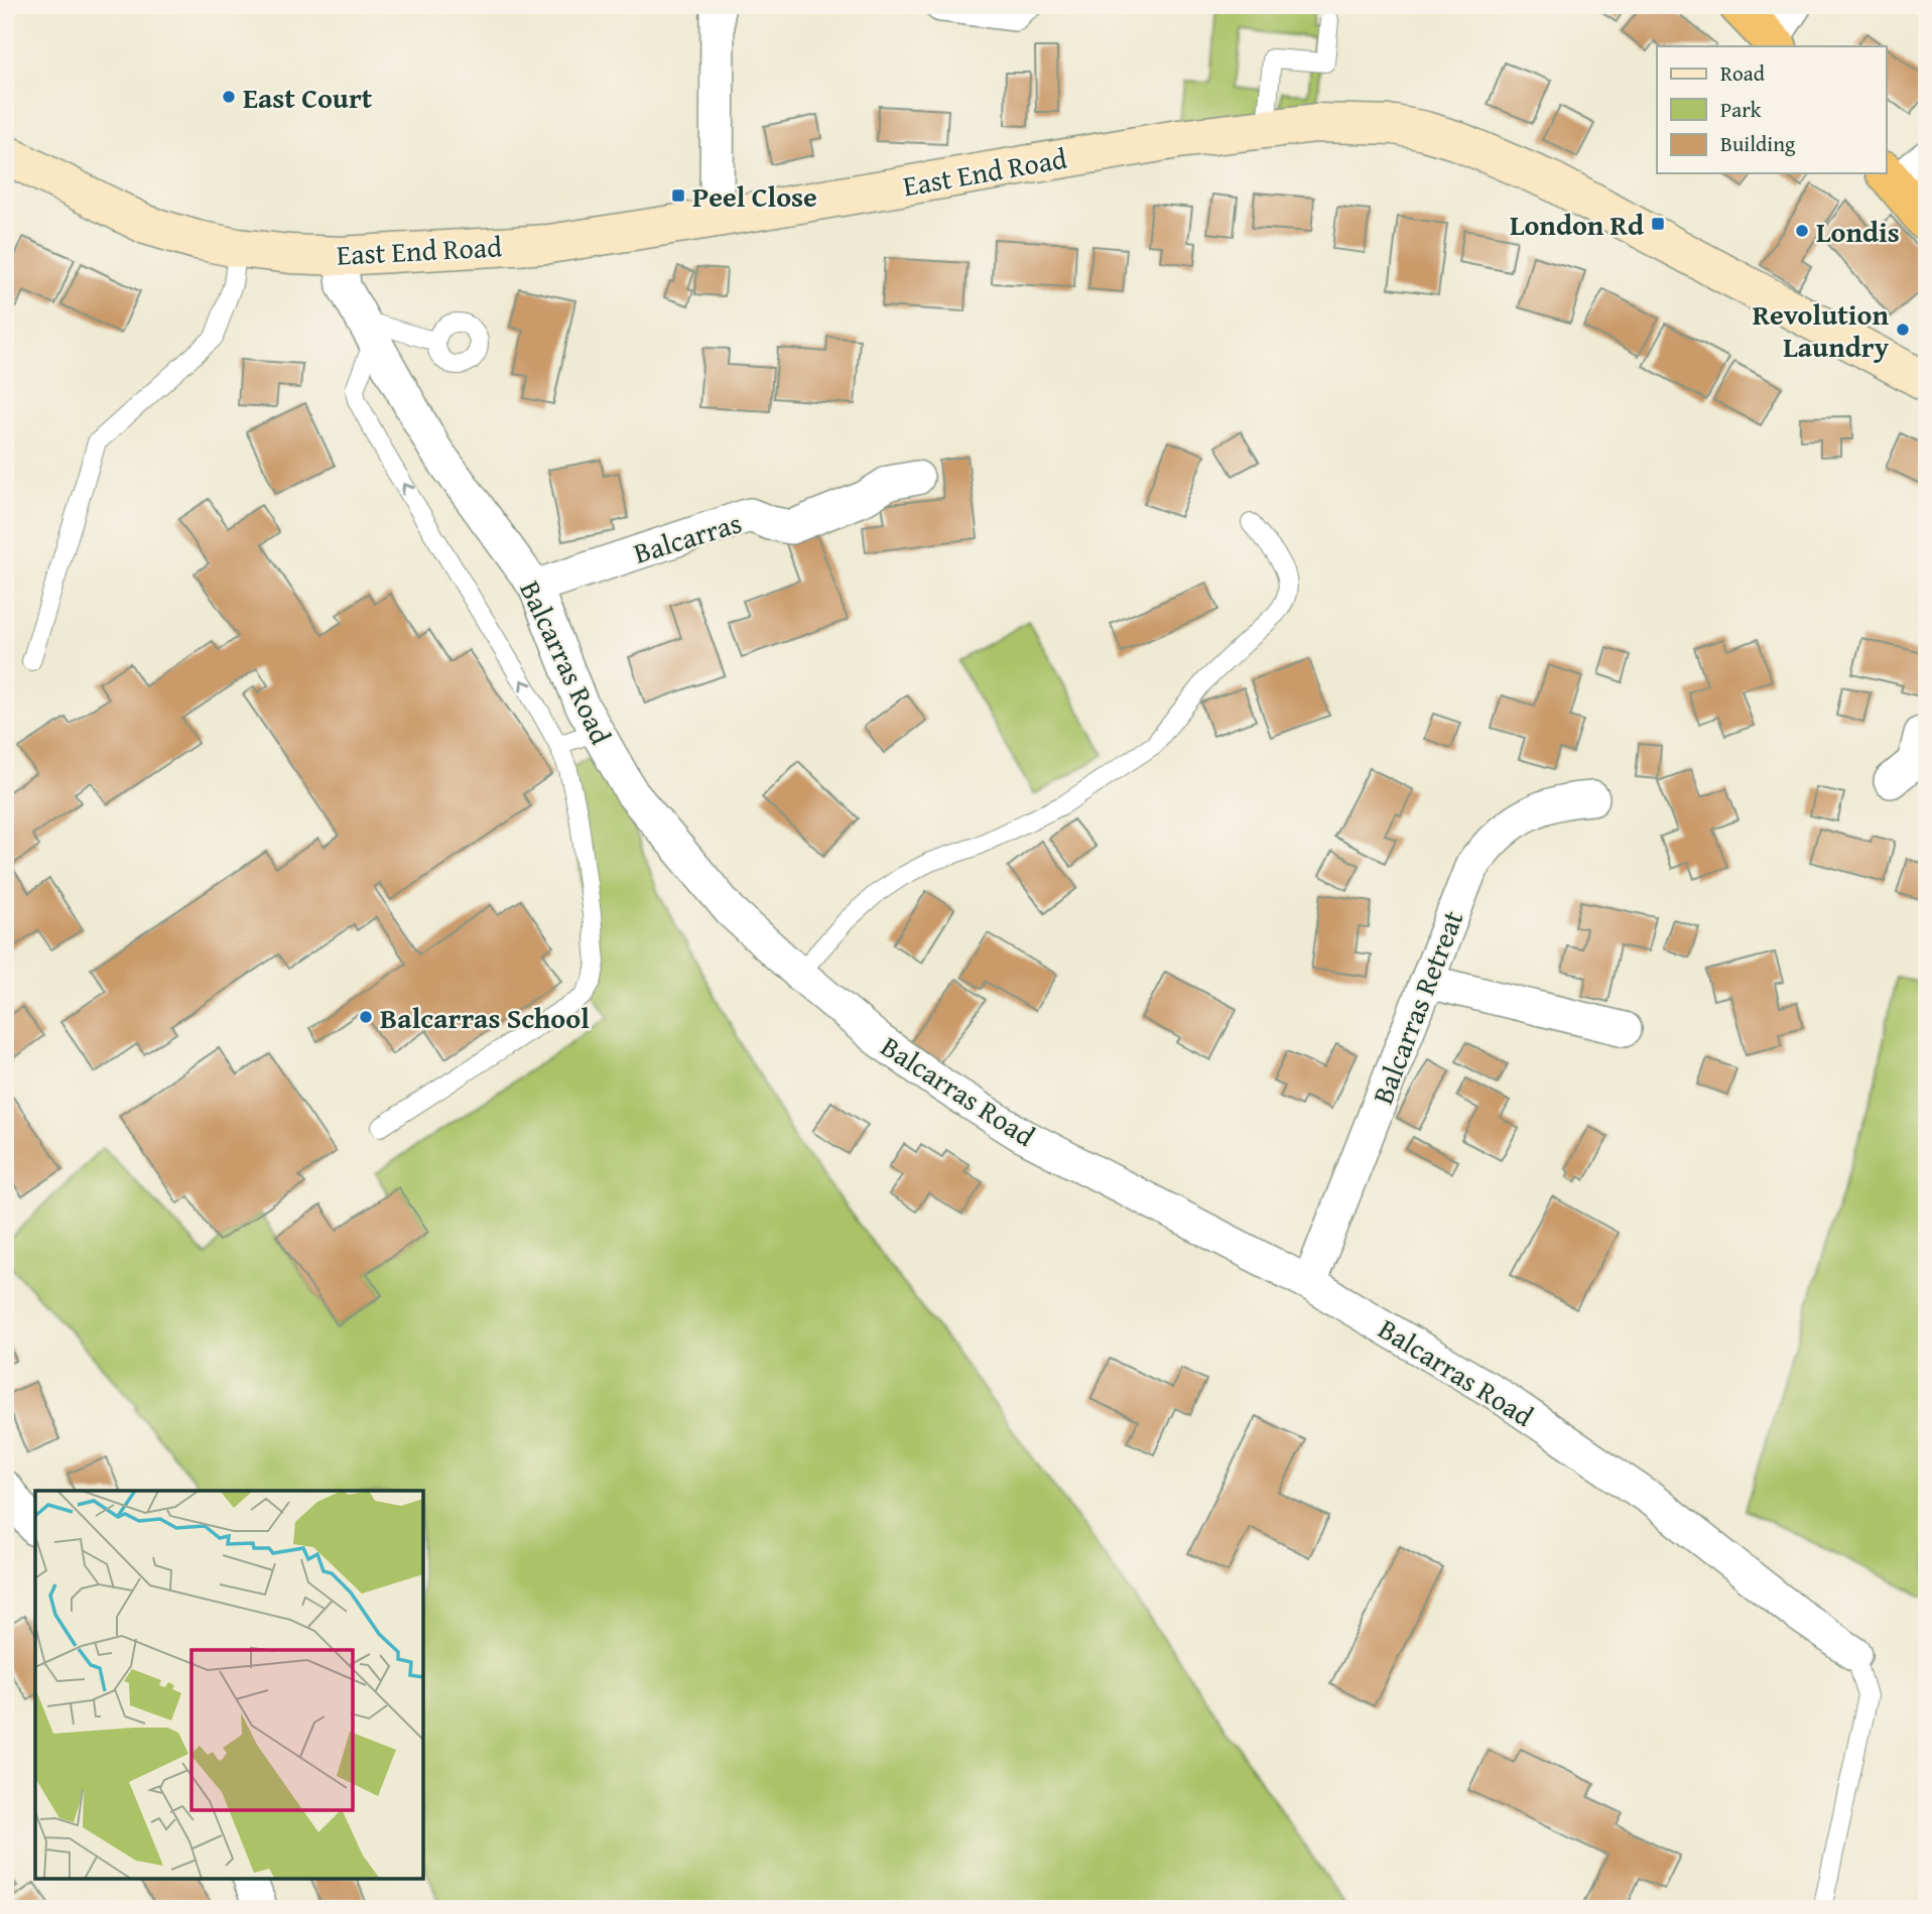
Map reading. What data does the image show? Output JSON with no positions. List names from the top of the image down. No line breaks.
{"streets":{"street":["East End Road","Balcarras","Balcarras Road","Balcarras Retreat"]},"crossings":[["East End Road","Balcarras Road"],["Balcarras","Balcarras Road"],["Balcarras Road","Balcarras Retreat"]],"places":{"other":["East Court","Londis","Revolution Laundry","Balcarras School"],"transit":["Peel Close","London Rd"]},"legend":["Road","Park","Building"]}
